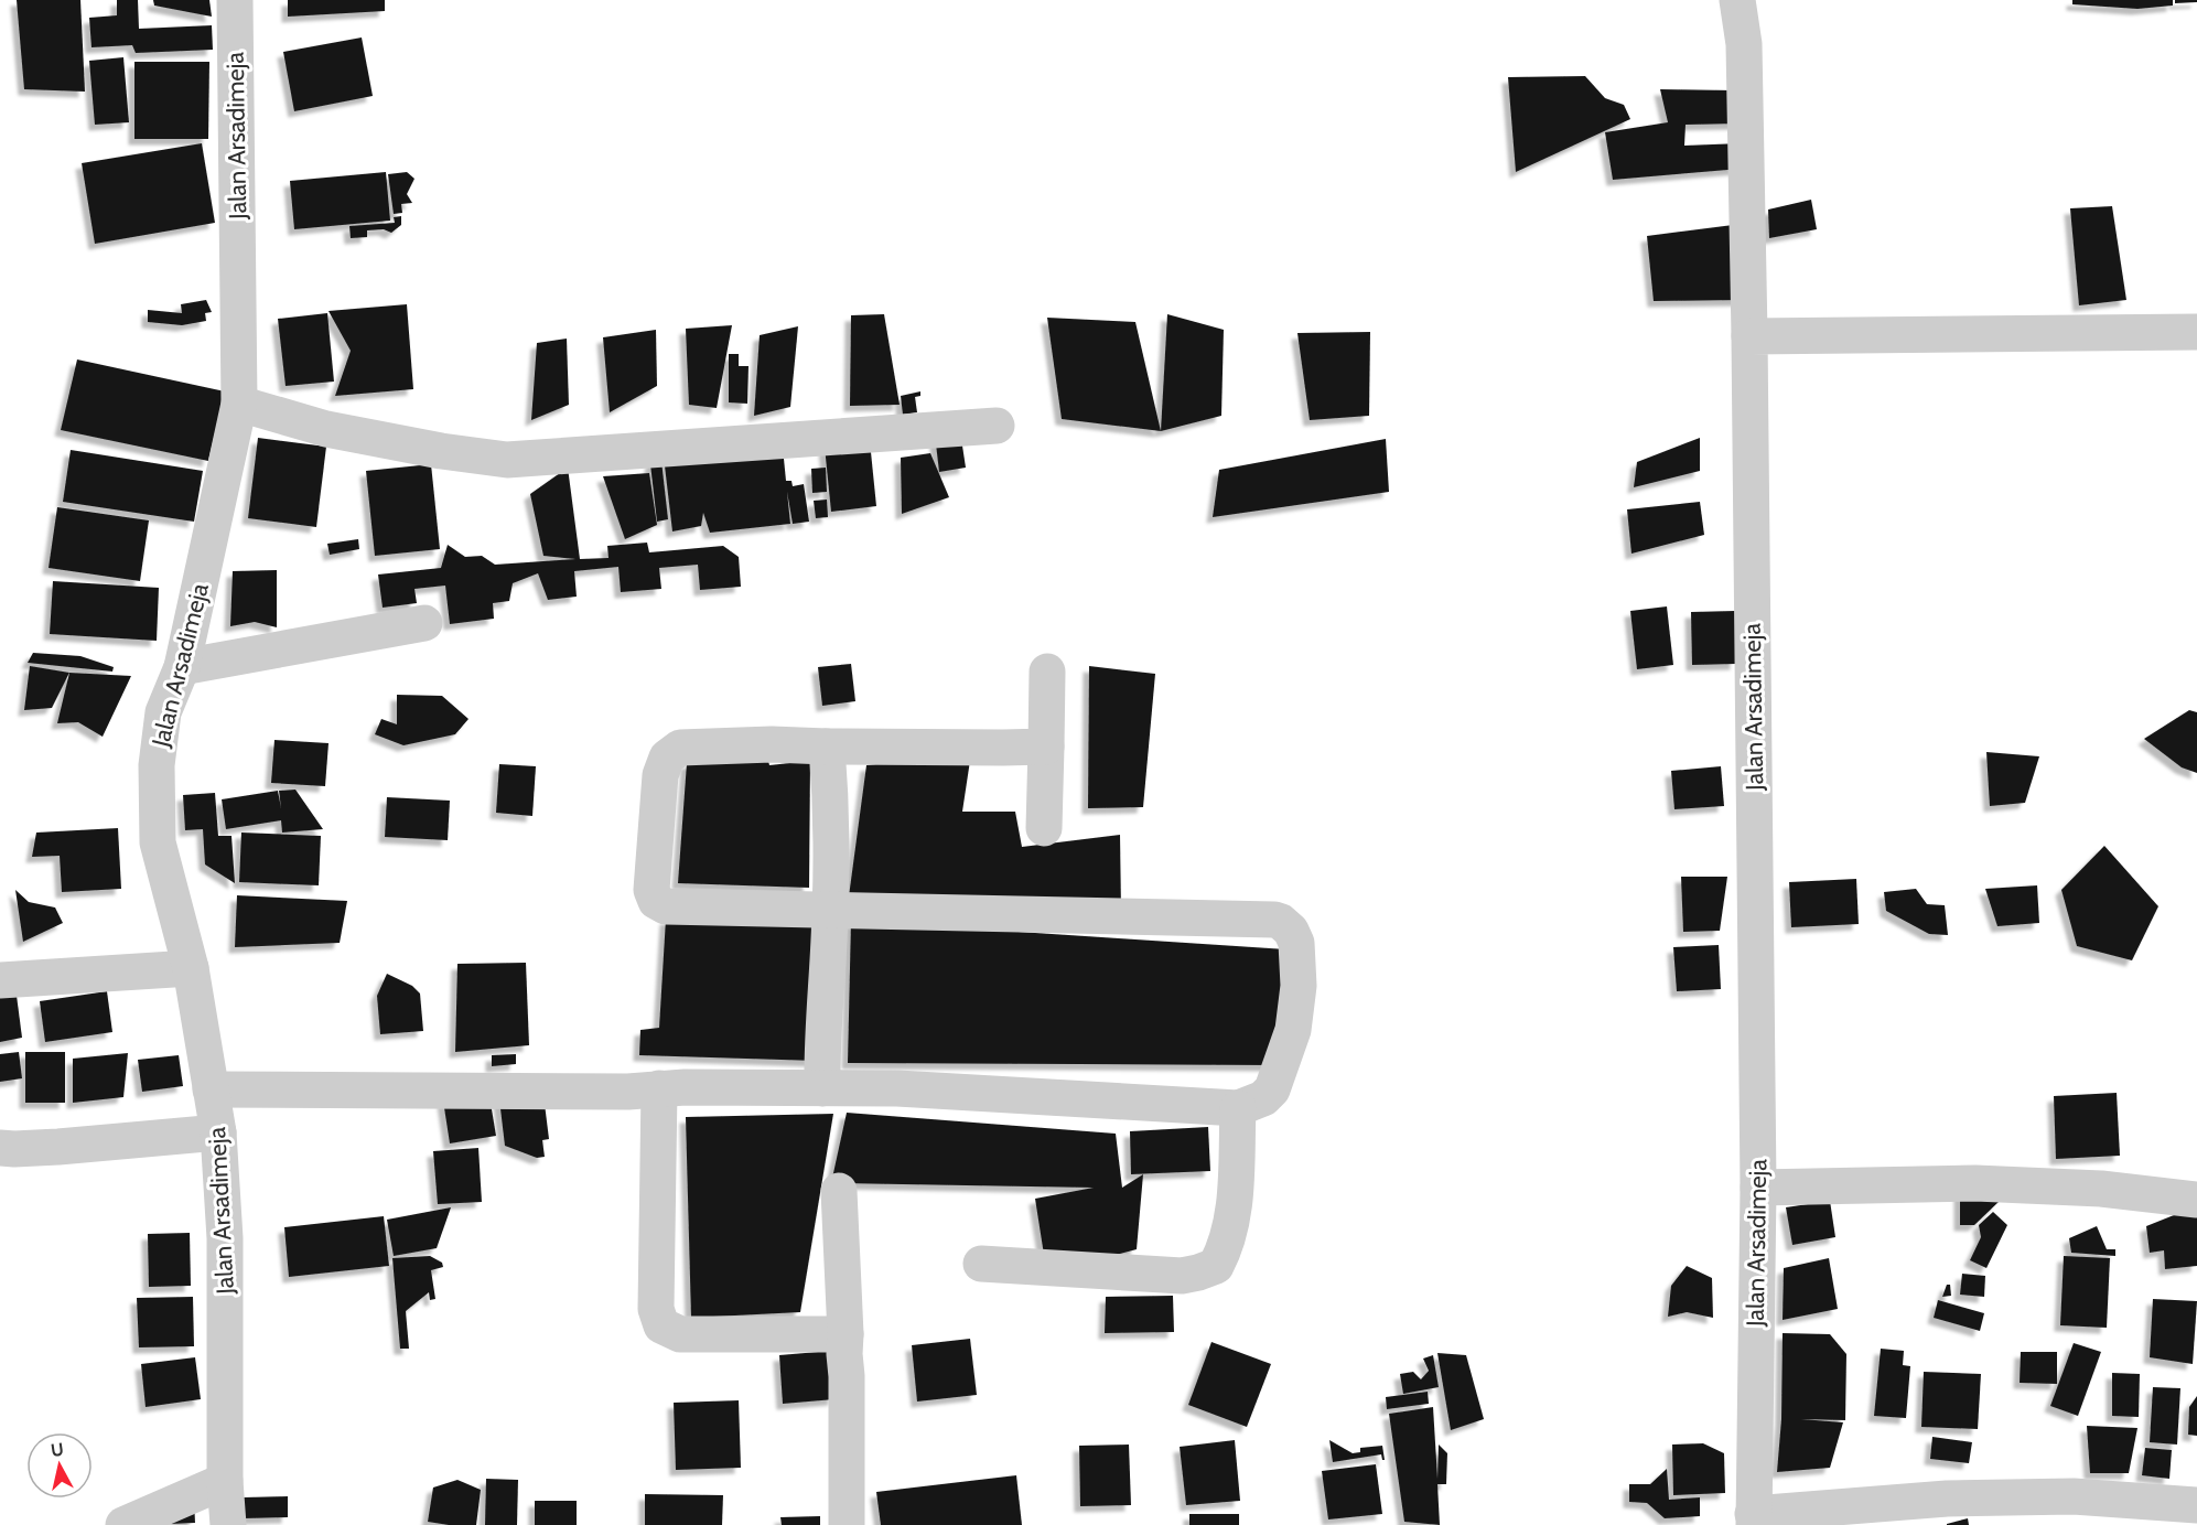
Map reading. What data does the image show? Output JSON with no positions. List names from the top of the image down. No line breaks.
{"streets":{"street":["Jalan Arsadimeja"]},"north":"top"}
